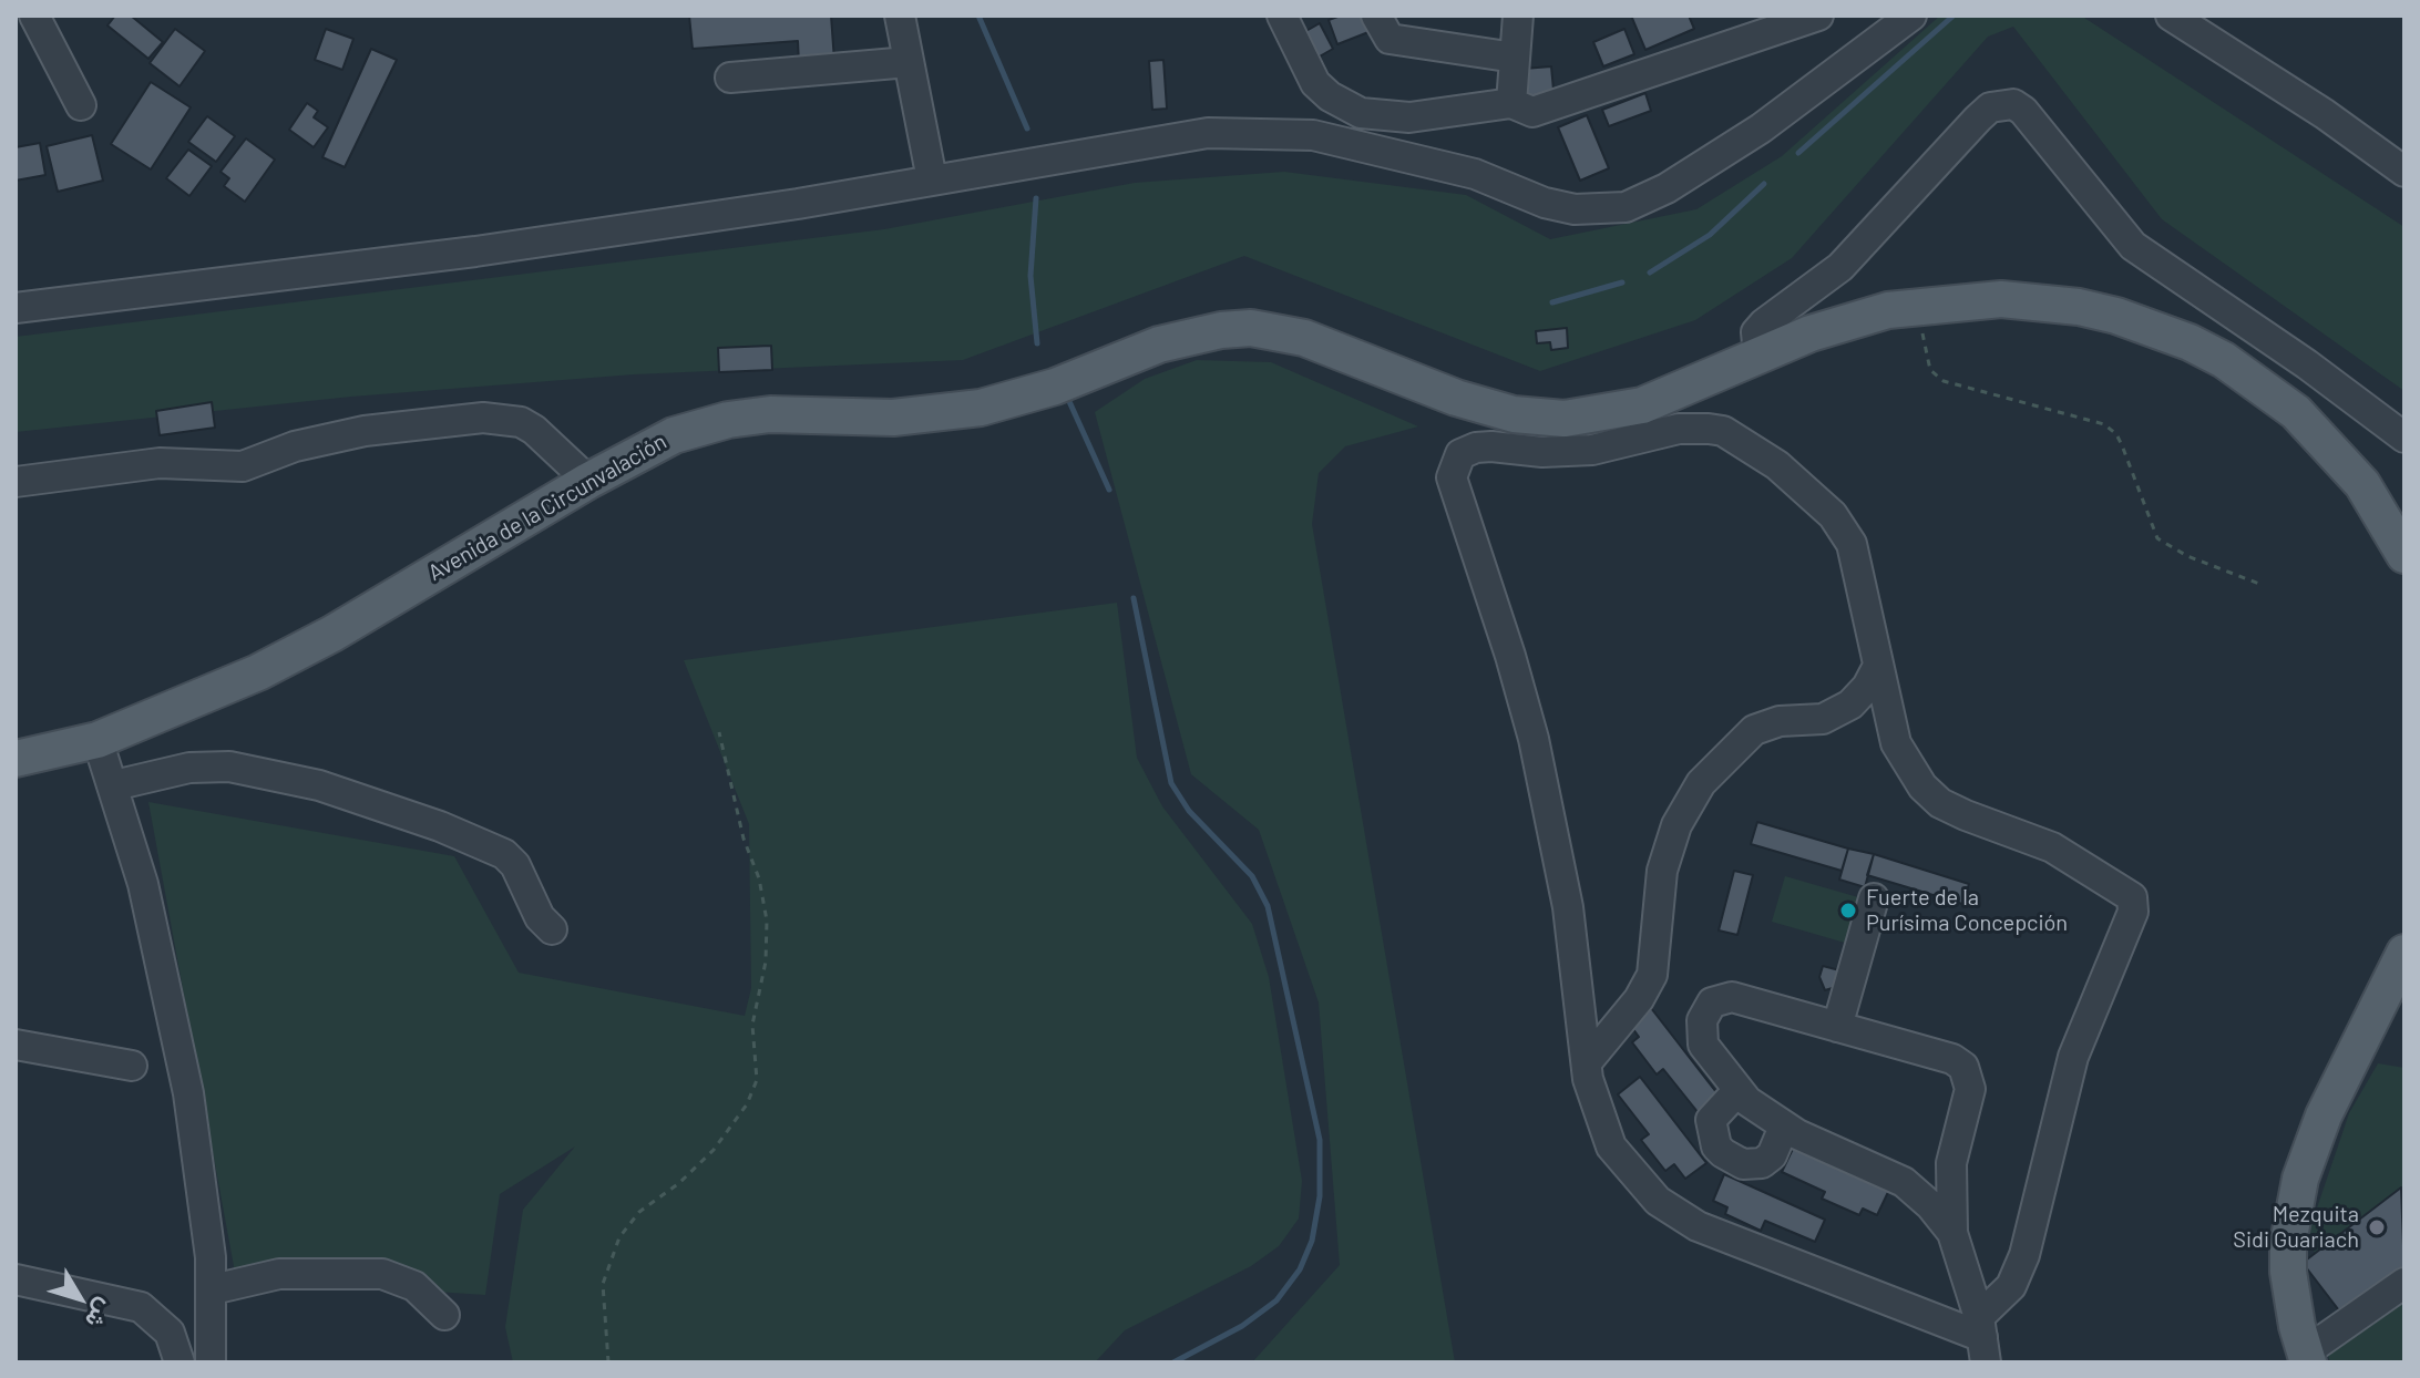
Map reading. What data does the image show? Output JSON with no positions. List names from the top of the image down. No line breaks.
{"streets":{"main road":["Avenida de la Circunvalación"]},"places":["Fuerte de la Purísima Concepción","Mezquita Sidi Guariach"],"north":"bottom right"}
